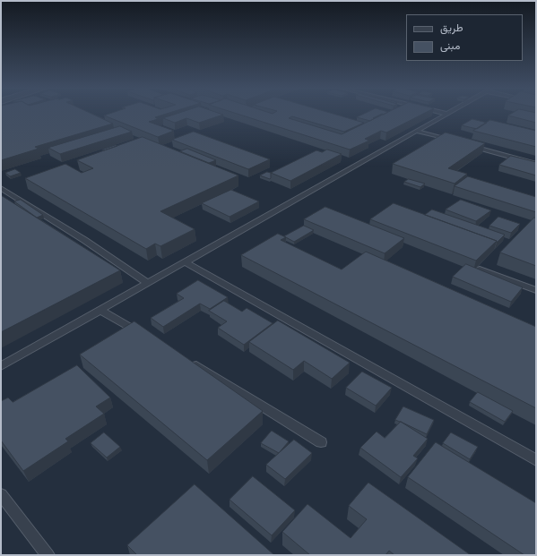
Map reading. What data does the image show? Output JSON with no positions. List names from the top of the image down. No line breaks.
{"legend":["طريق","مبنى"]}
